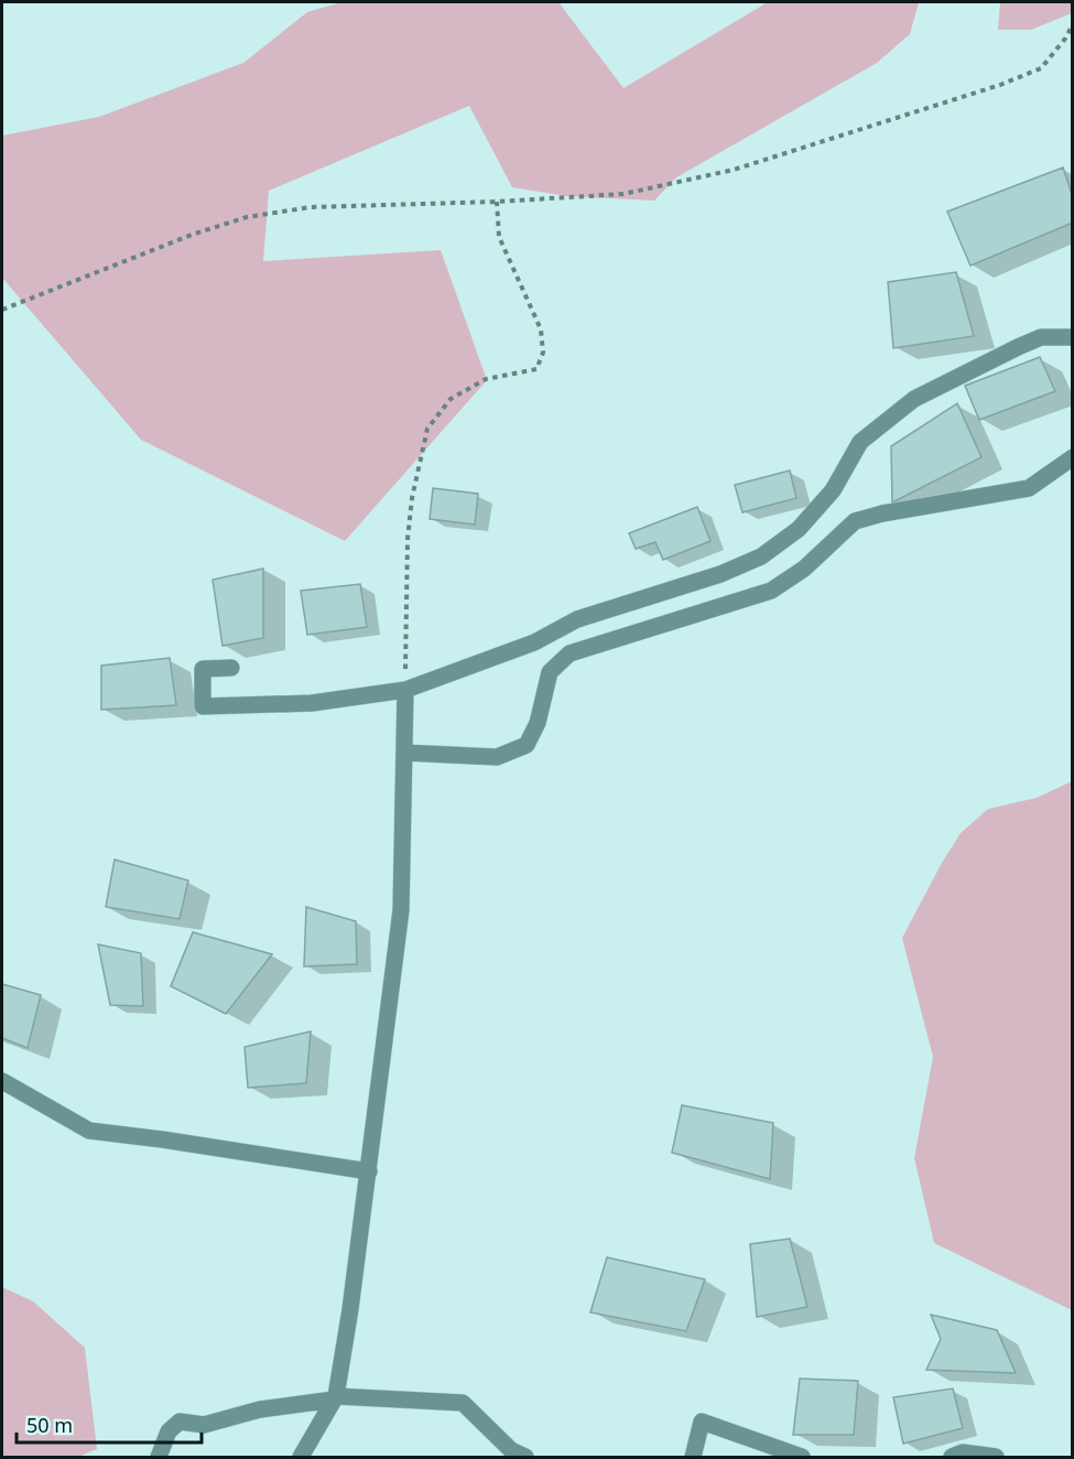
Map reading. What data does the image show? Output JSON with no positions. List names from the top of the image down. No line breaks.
{"scale_bar":"50 m"}
